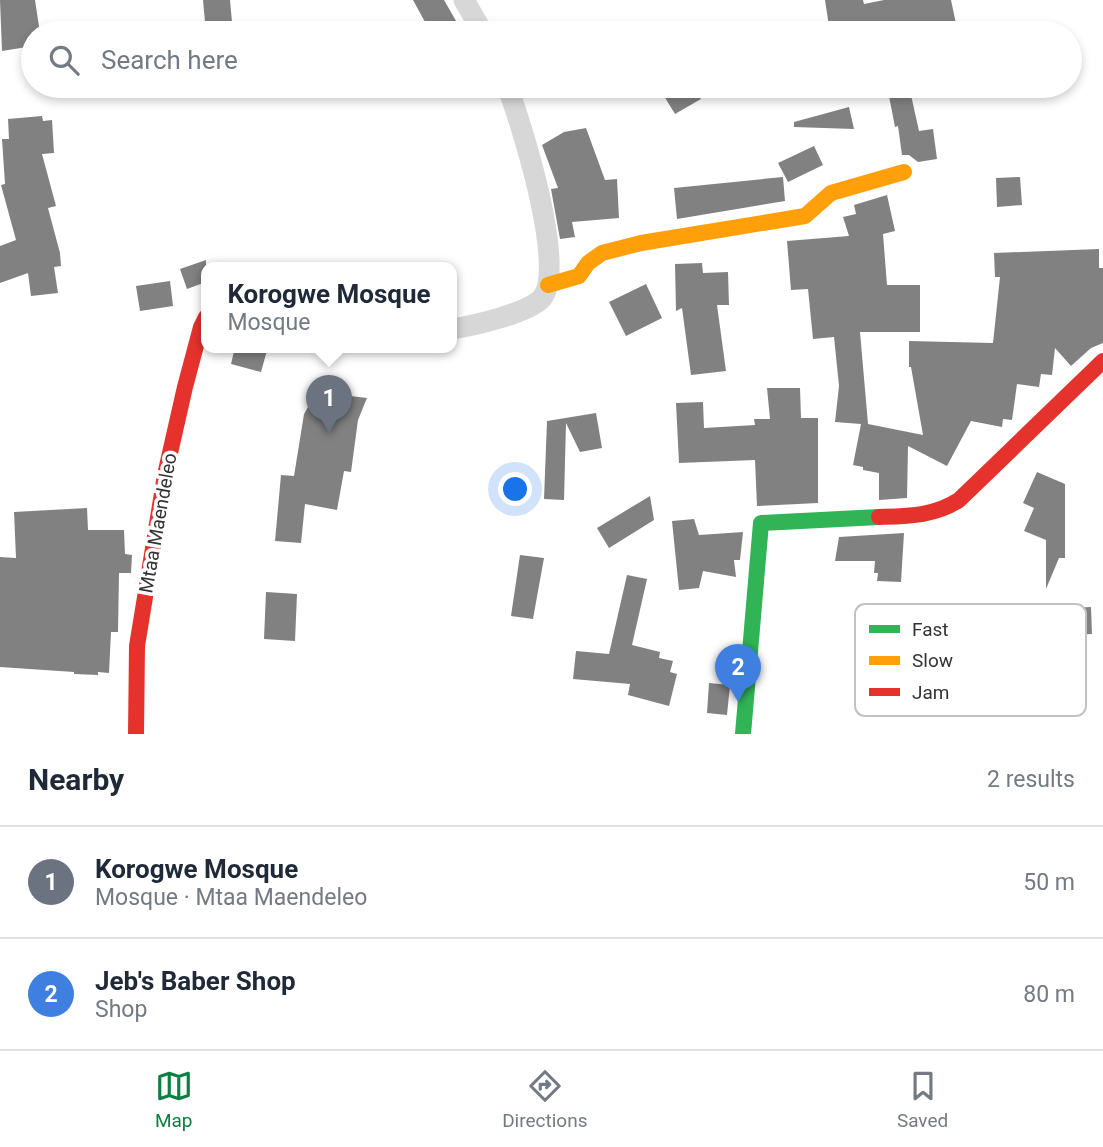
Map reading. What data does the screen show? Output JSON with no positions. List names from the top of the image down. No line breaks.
{"streets":{"street":["Mtaa Maendeleo"]},"legend":["Fast","Slow","Jam"],"page":{"search":"Search here","popup":["Korogwe Mosque","Mosque"],"pins":["1","2"],"heading":["Nearby","2 results"],"list":[{"mark":"1","name":"Korogwe Mosque","note":"Mosque · Mtaa Maendeleo","value":"50 m"},{"mark":"2","name":"Jeb's Baber Shop","note":"Shop","value":"80 m"}],"nav":["Map","Directions","Saved"]}}
